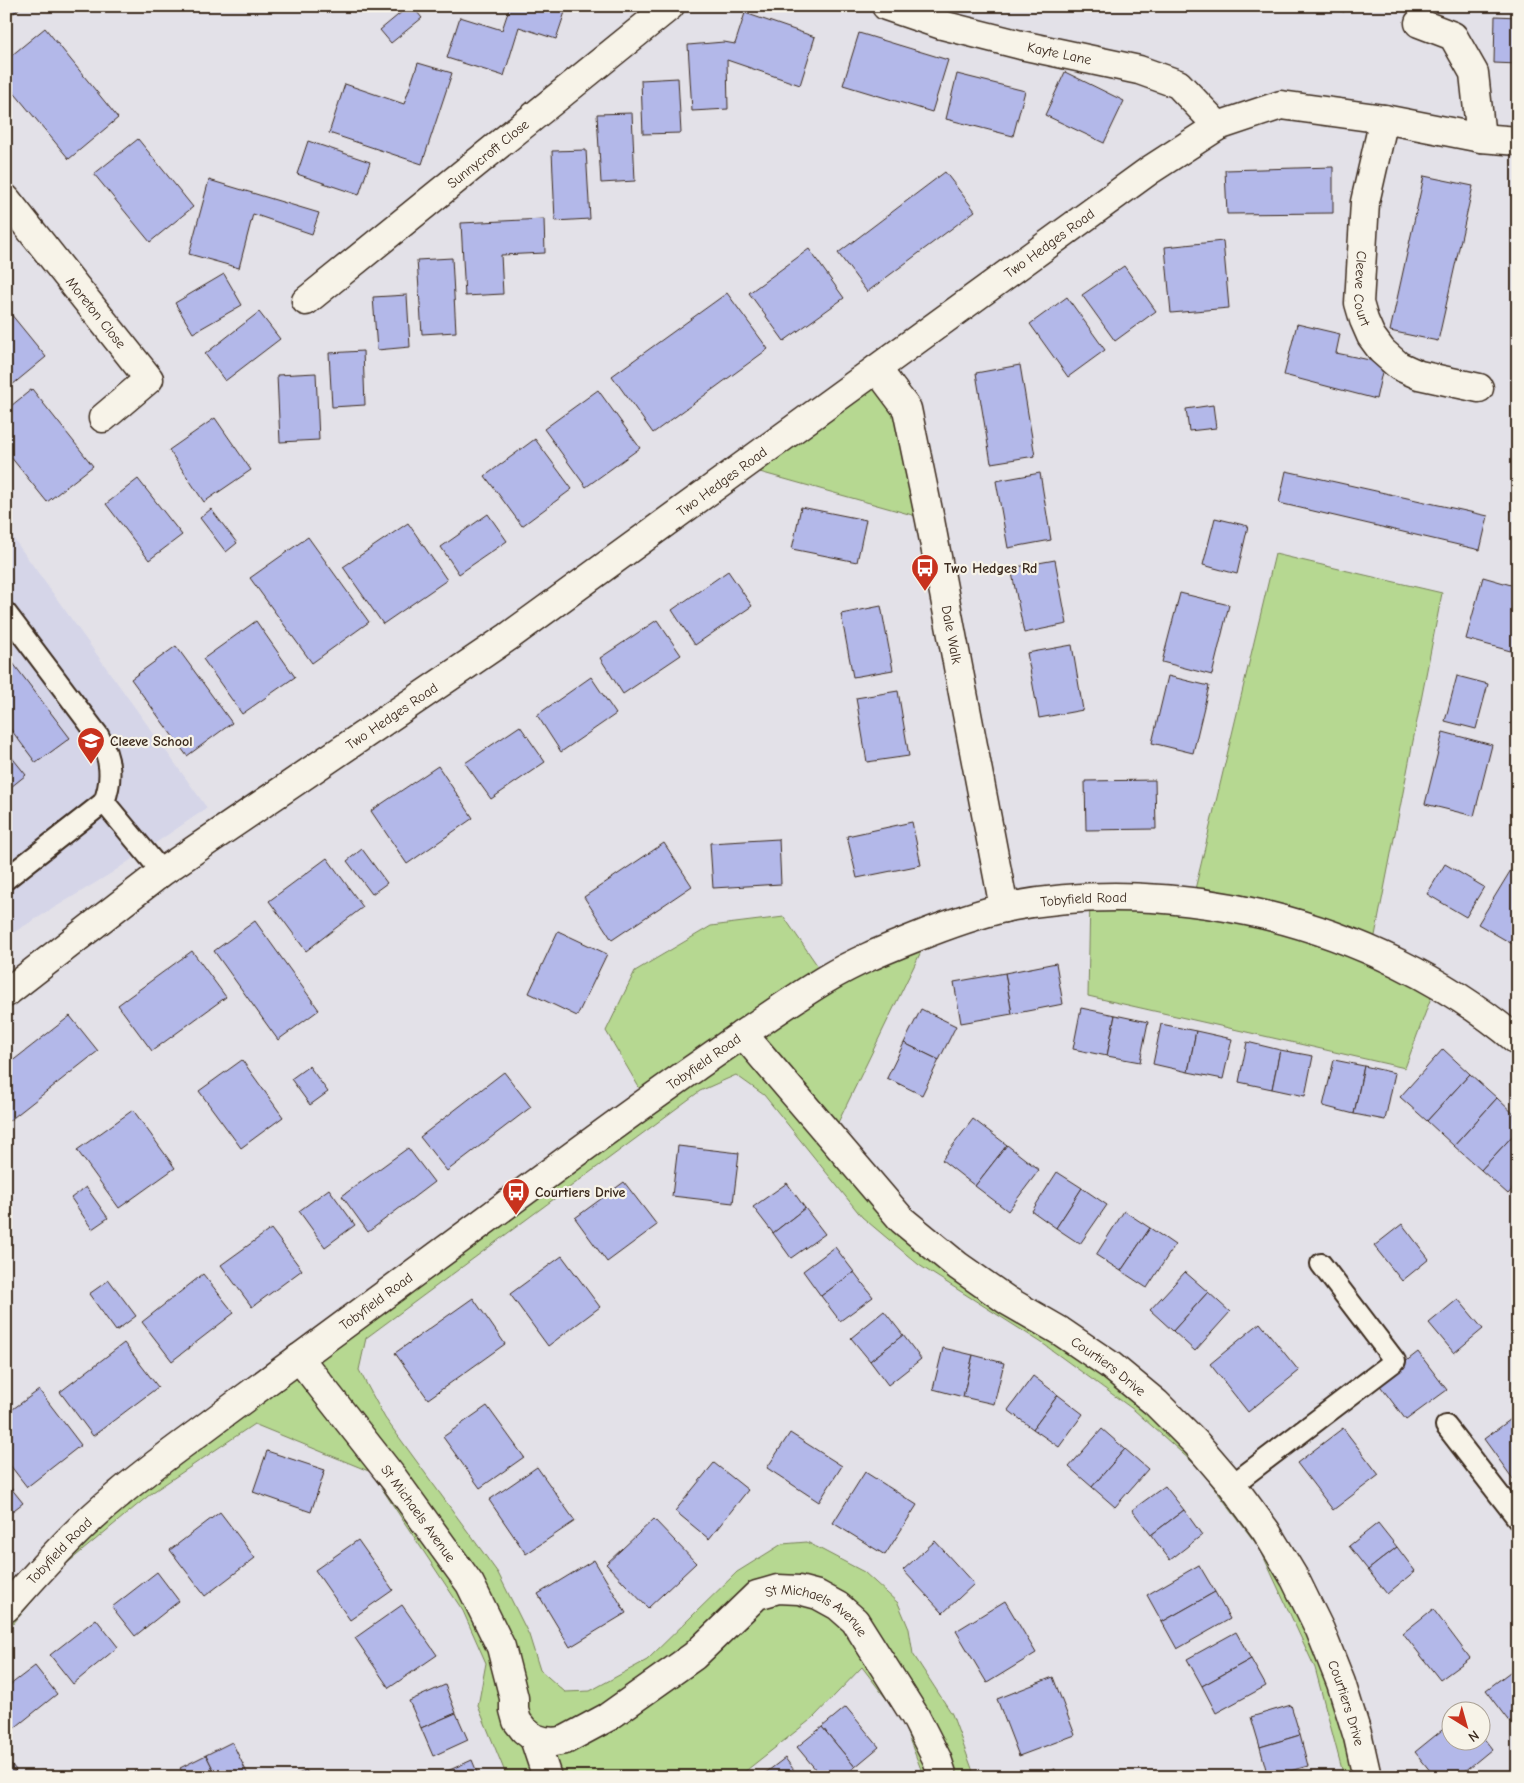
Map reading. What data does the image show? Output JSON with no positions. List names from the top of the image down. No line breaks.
{"streets":{"street":["Kayte Lane","Sunnycroft Close","Two Hedges Road","Cleeve Court","Moreton Close","Dale Walk","Tobyfield Road","Courtiers Drive","St Michaels Avenue"]},"crossings":[["Kayte Lane","Two Hedges Road"],["Two Hedges Road","Cleeve Court"],["Two Hedges Road","Dale Walk"],["Dale Walk","Tobyfield Road"],["Tobyfield Road","Courtiers Drive"],["Tobyfield Road","St Michaels Avenue"]],"places":{"bus stop":["Two Hedges Rd","Courtiers Drive"],"school or university":["Cleeve School"]},"north":"bottom right"}
